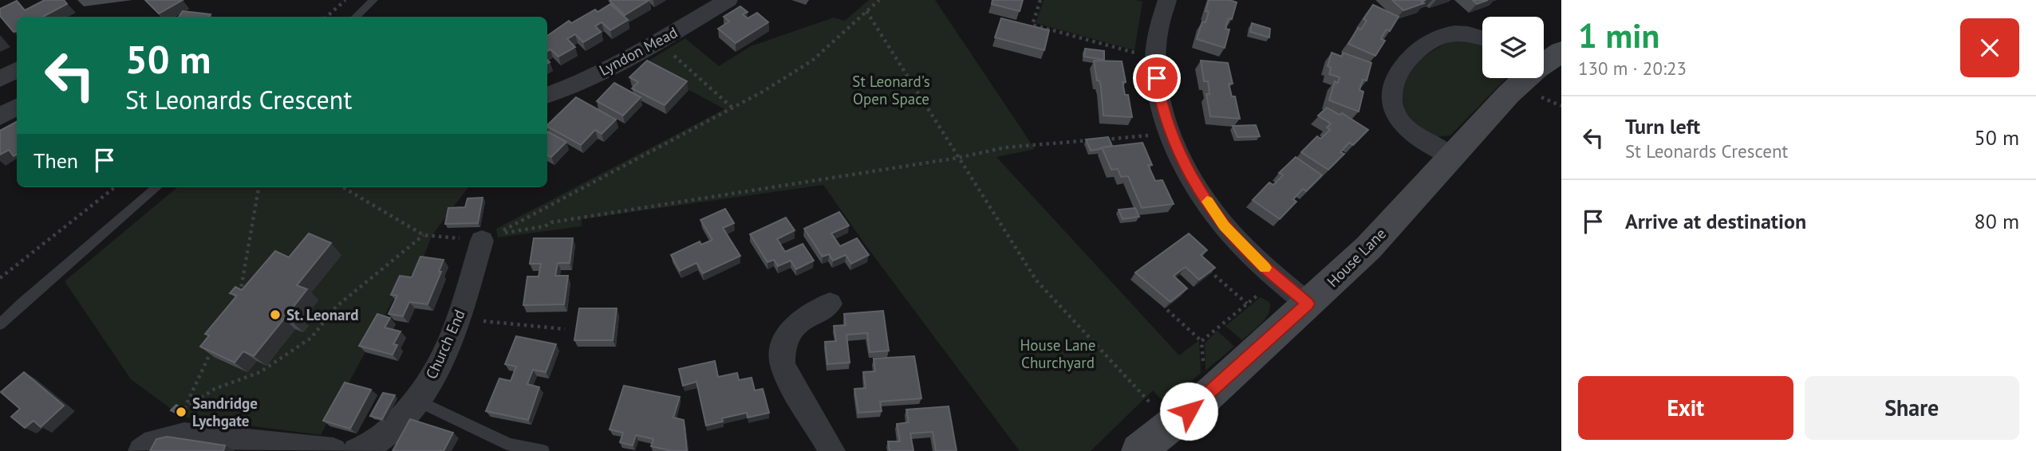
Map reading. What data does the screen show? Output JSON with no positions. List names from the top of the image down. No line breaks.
{"streets":{"street":["Lyndon Mead","House Lane","Church End"]},"parks":["St Leonard's Open Space","House Lane Churchyard"],"places":["St. Leonard","Sandridge Lychgate"],"page":{"heading":["1 min","130 m · 20:23"],"turn":["50 m","St Leonards Crescent"],"list":[{"name":"Turn left","note":"St Leonards Crescent","value":"50 m"},{"name":"Arrive at destination","value":"80 m"}],"then":"Then","buttons":["Exit","Share"]}}
